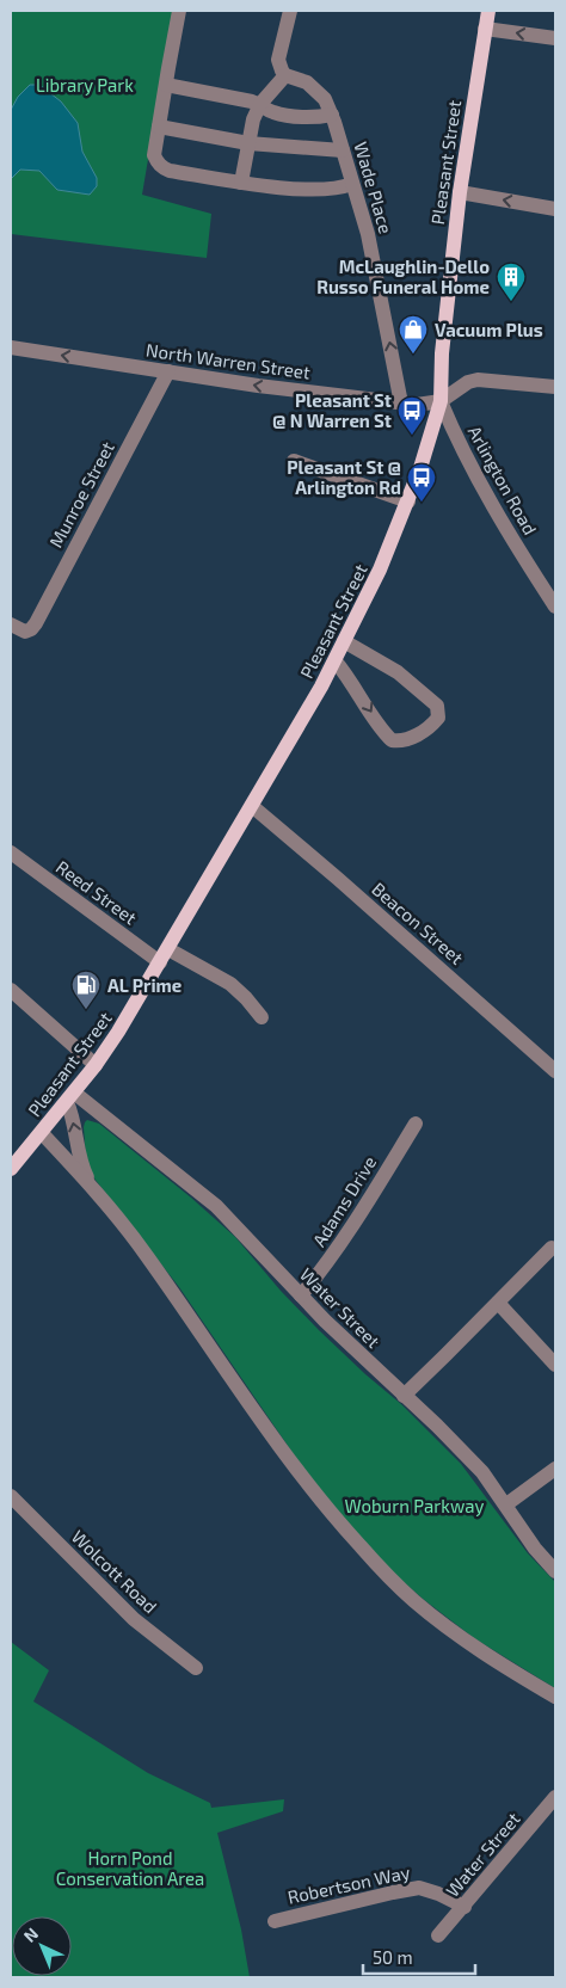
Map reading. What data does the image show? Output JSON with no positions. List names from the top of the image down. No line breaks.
{"streets":{"main road":["Pleasant Street"],"street":["Wade Place","North Warren Street","Arlington Road","Munroe Street","Reed Street","Beacon Street","Adams Drive","Water Street","Wolcott Road","Robertson Way"]},"crossings":[["Pleasant Street","North Warren Street"],["Pleasant Street","Arlington Road"],["Pleasant Street","Reed Street"],["Pleasant Street","Beacon Street"],["Pleasant Street","Water Street"],["Wade Place","North Warren Street"],["North Warren Street","Arlington Road"],["North Warren Street","Munroe Street"],["Adams Drive","Water Street"],["Water Street","Robertson Way"]],"one_way":["Wade Place","North Warren Street"],"parks":["Library Park","Woburn Parkway","Horn Pond Conservation Area"],"places":{"building":["McLaughlin-Dello Russo Funeral Home"],"shop":["Vacuum Plus"],"bus stop":["Pleasant St @ N Warren St","Pleasant St @ Arlington Rd"],"fuel station":["AL Prime"]},"scale_bar":"50 m","north":"top left"}
